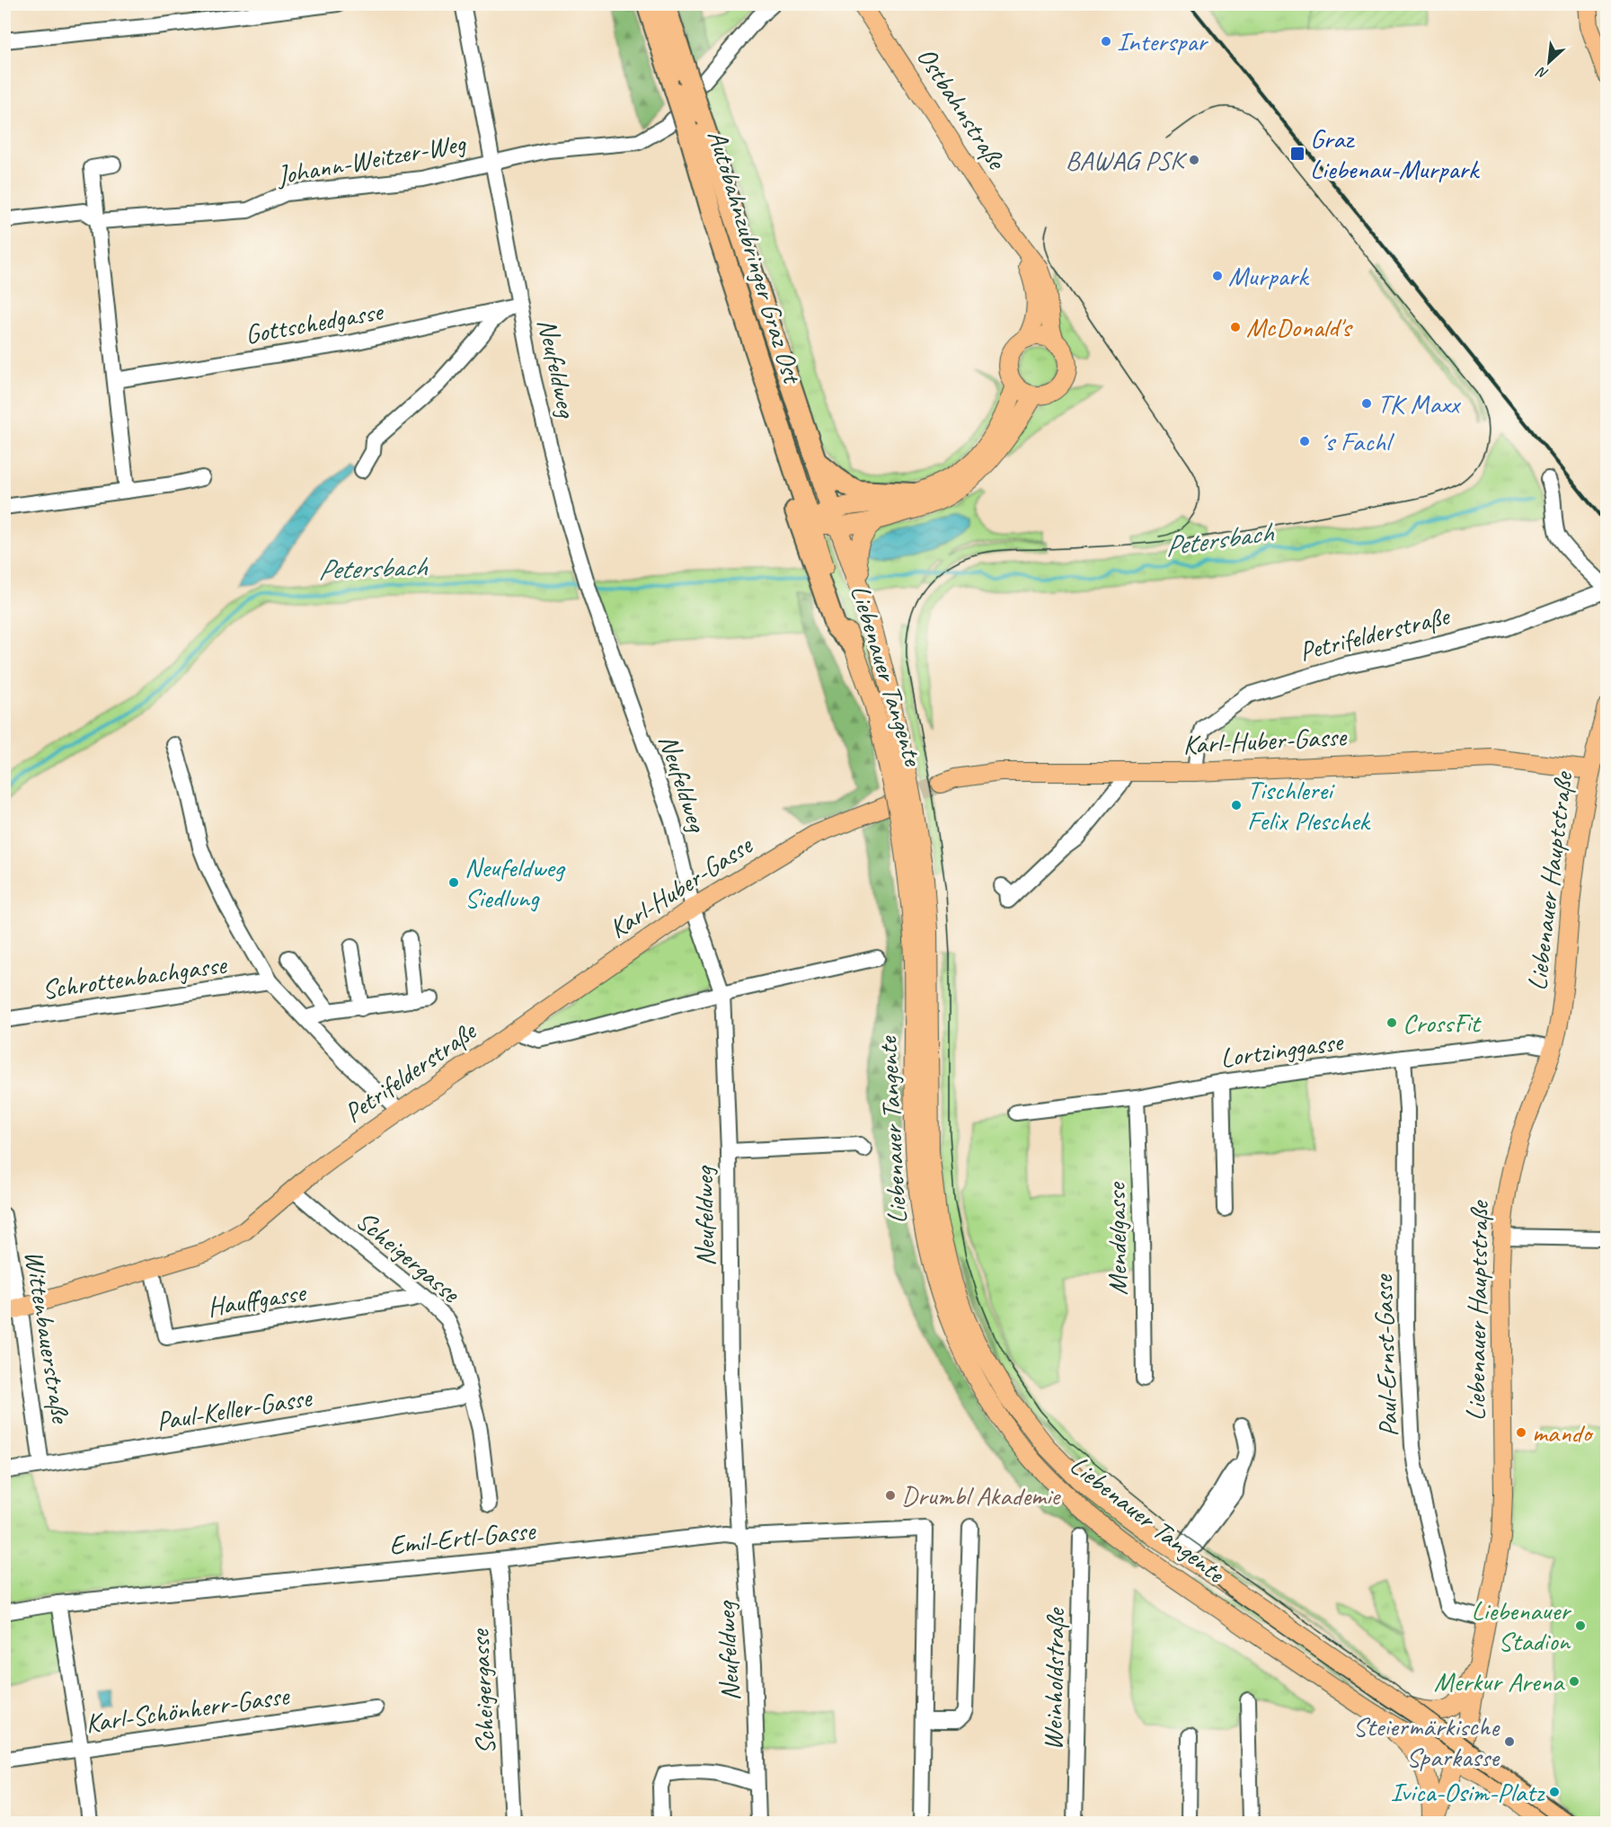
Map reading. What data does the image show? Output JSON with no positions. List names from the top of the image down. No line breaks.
{"streets":{"highway":["Autobahnzubringer Graz Ost"],"main road":["Ostbahnstraße","Petrifelderstraße","Liebenauer Tangente","Karl-Huber-Gasse","Liebenauer Hauptstraße"],"street":["Johann-Weitzer-Weg","Gottschedgasse","Neufeldweg","Schrottenbachgasse","Lortzinggasse","Mendelgasse","Scheigergasse","Hauffgasse","Wittenbauerstraße","Paul-Ernst-Gasse","Paul-Keller-Gasse","Emil-Ertl-Gasse","Weinholdstraße","Karl-Schönherr-Gasse"]},"crossings":[["Johann-Weitzer-Weg","Autobahnzubringer Graz Ost"],["Johann-Weitzer-Weg","Neufeldweg"],["Autobahnzubringer Graz Ost","Liebenauer Tangente"],["Gottschedgasse","Neufeldweg"],["Neufeldweg","Petrifelderstraße"],["Neufeldweg","Karl-Huber-Gasse"],["Neufeldweg","Emil-Ertl-Gasse"],["Petrifelderstraße","Karl-Huber-Gasse"],["Petrifelderstraße","Schrottenbachgasse"],["Petrifelderstraße","Scheigergasse"],["Petrifelderstraße","Hauffgasse"],["Petrifelderstraße","Wittenbauerstraße"],["Liebenauer Tangente","Karl-Huber-Gasse"],["Liebenauer Tangente","Liebenauer Hauptstraße"],["Karl-Huber-Gasse","Liebenauer Hauptstraße"],["Liebenauer Hauptstraße","Lortzinggasse"],["Liebenauer Hauptstraße","Paul-Ernst-Gasse"],["Lortzinggasse","Mendelgasse"],["Lortzinggasse","Paul-Ernst-Gasse"],["Scheigergasse","Hauffgasse"],["Scheigergasse","Paul-Keller-Gasse"],["Scheigergasse","Emil-Ertl-Gasse"],["Wittenbauerstraße","Paul-Keller-Gasse"]],"water":["Petersbach"],"places":{"other":["Interspar","BAWAG PSK","Murpark","McDonald's","TK Maxx","´s Fachl","Tischlerei Felix Pleschek","Neufeldweg Siedlung","CrossFit","mando","Drumbl Akademie","Liebenauer Stadion","Merkur Arena","Steiermärkische Sparkasse","Ivica-Osim-Platz"],"transit":["Graz Liebenau-Murpark"]},"north":"bottom left"}
